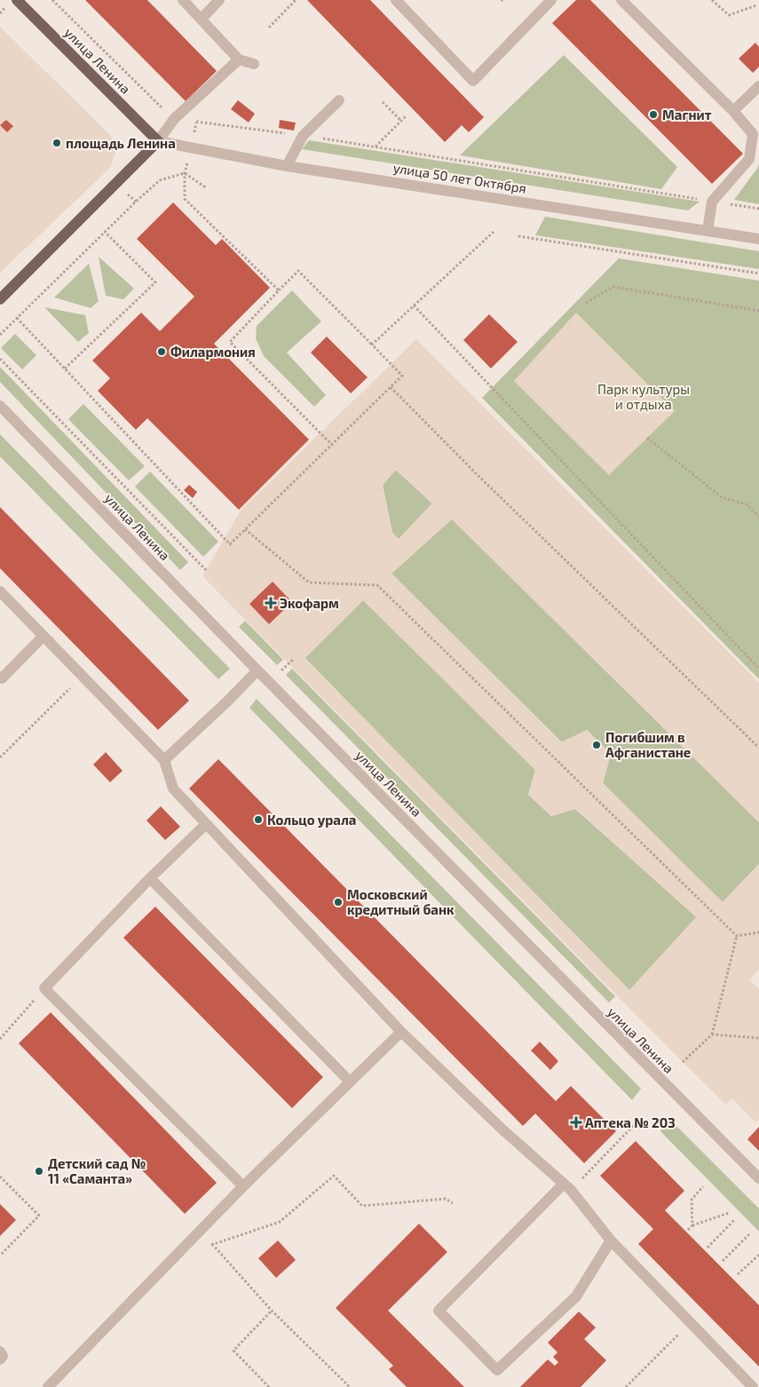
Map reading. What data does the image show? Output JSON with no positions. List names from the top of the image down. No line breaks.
{"streets":{"main road":["улица Ленина"],"street":["улица 50 лет Октября"]},"crossings":[["улица Ленина","улица 50 лет Октября"]],"parks":["Парк культуры и отдыха"],"places":{"other":["Магнит","площадь Ленина","Филармония","Погибшим в Афганистане","Кольцо урала","Московский кредитный банк","Детский сад № 11 «Саманта»"],"health":["Экофарм","Аптека № 203"]}}
